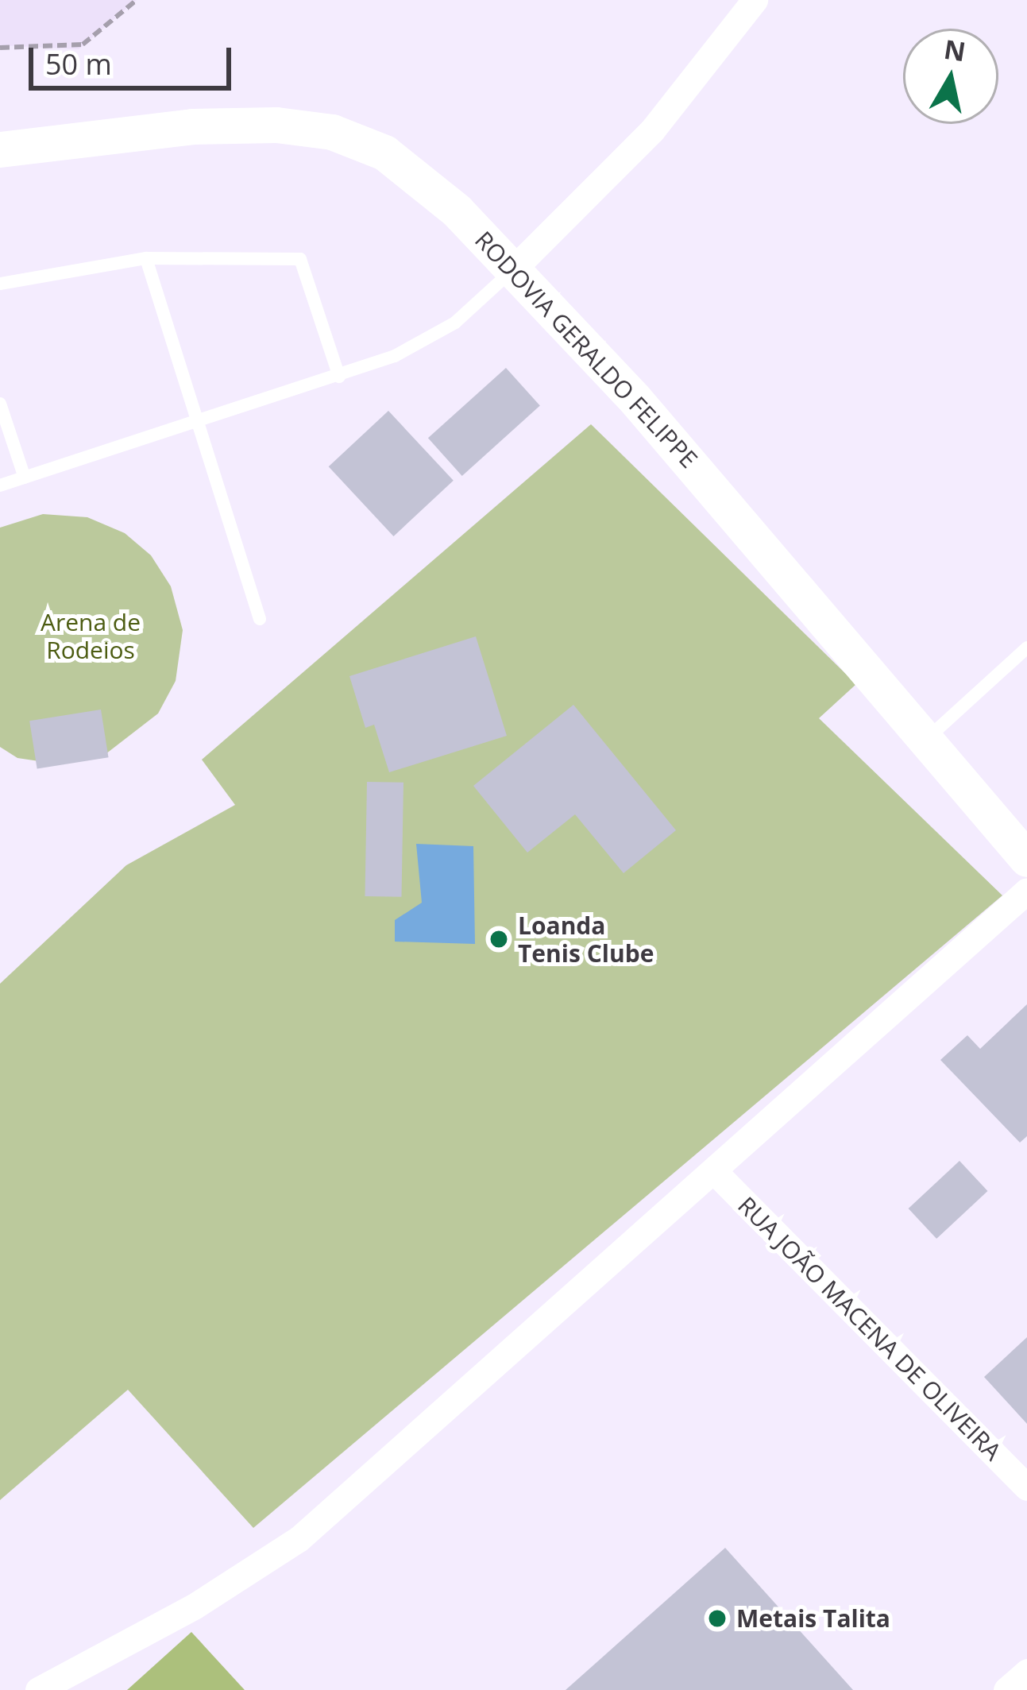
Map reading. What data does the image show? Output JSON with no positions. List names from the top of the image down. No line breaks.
{"streets":{"main road":["RODOVIA GERALDO FELIPPE"],"street":["RUA JOÃO MACENA DE OLIVEIRA"]},"parks":["Arena de Rodeios"],"places":["Loanda Tenis Clube","Metais Talita"],"scale_bar":"50 m","north":"top"}
